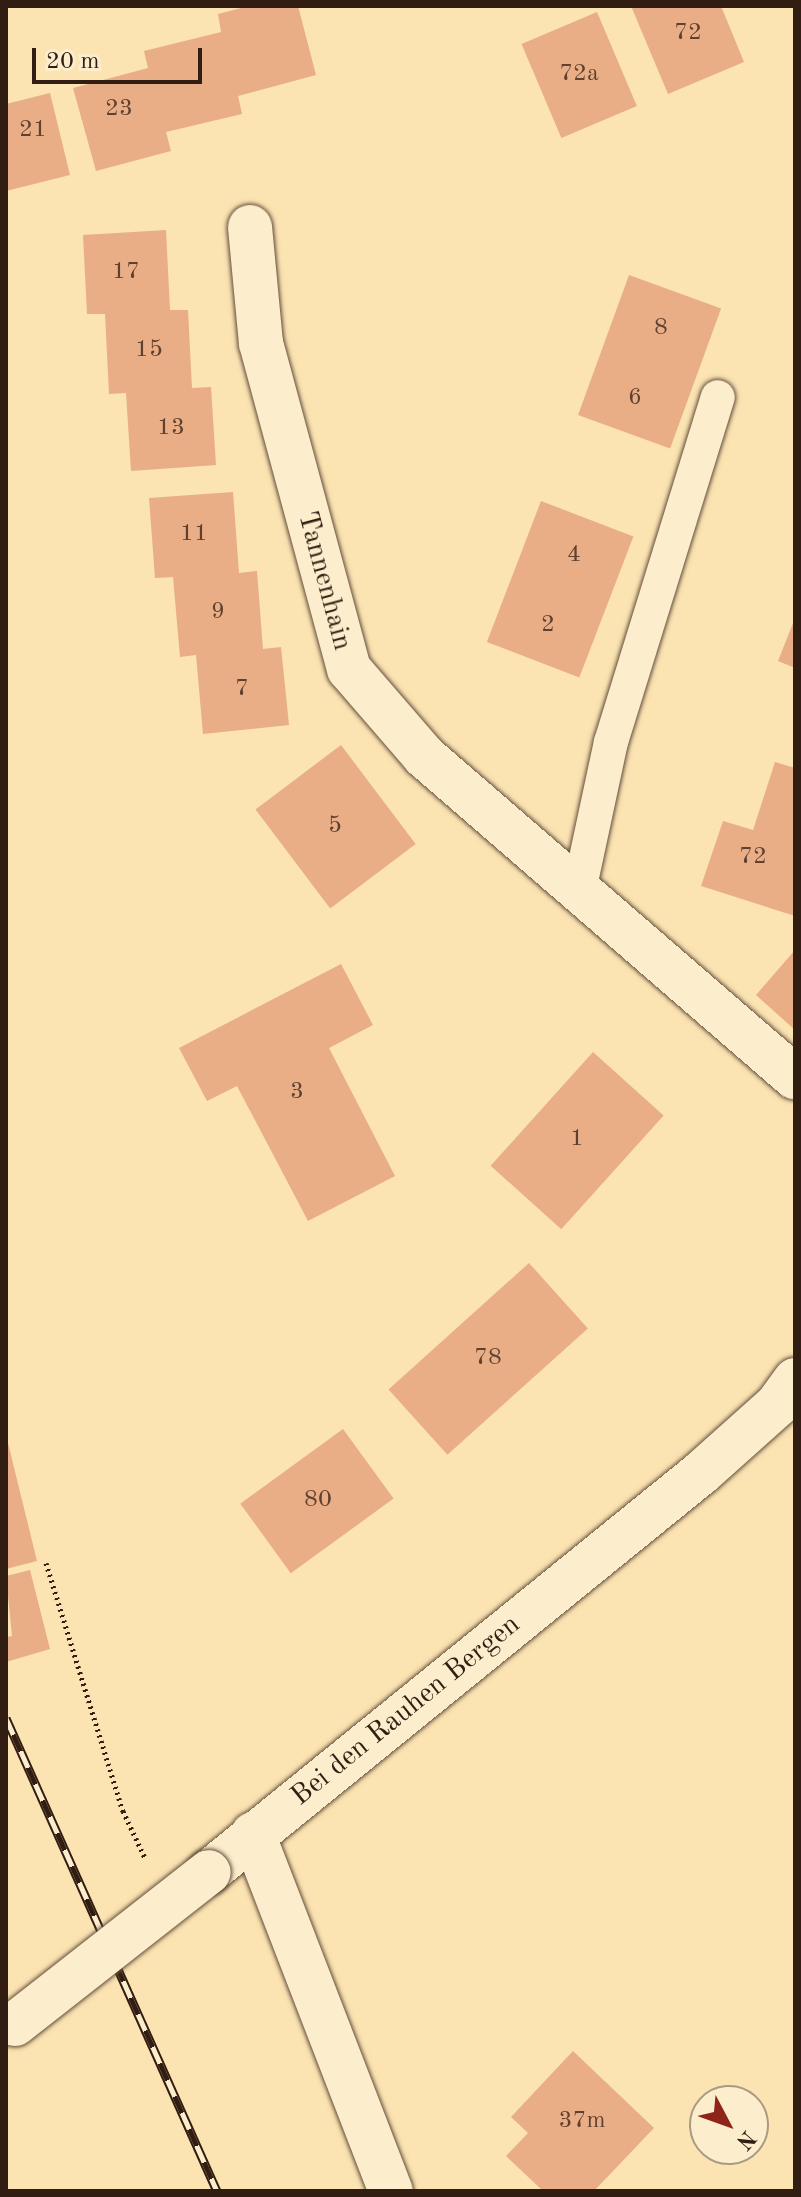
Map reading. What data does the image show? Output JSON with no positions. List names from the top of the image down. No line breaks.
{"streets":{"street":["Tannenhain","Bei den Rauhen Bergen"]},"house_numbers":["72","72a","23","21","17","8","15","6","13","11","4","9","2","7","5","72","3","1","78","80","37m"],"scale_bar":"20 m","north":"bottom right"}
